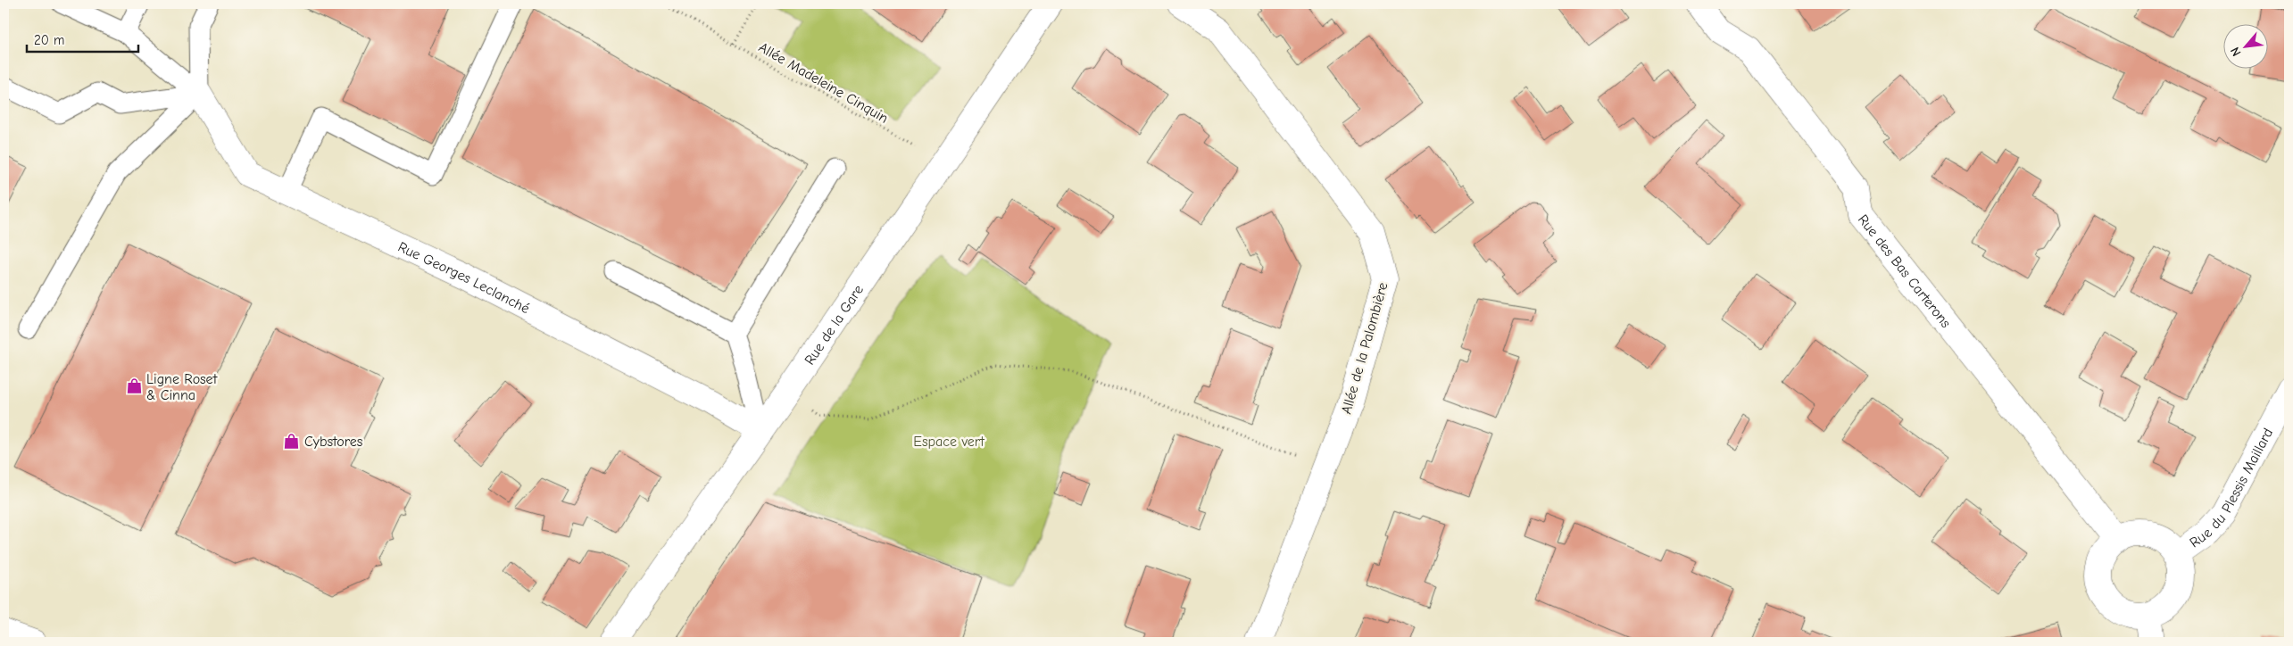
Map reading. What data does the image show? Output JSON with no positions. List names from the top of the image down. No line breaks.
{"streets":{"street":["Rue des Bas Carterons","Rue Georges Leclanché","Rue de la Gare","Allée de la Palombière","Rue du Plessis Maillard"],"path":["Allée Madeleine Cinquin"]},"crossings":[["Allée Madeleine Cinquin","Rue de la Gare"],["Rue des Bas Carterons","Rue du Plessis Maillard"],["Rue Georges Leclanché","Rue de la Gare"]],"parks":["Espace vert"],"places":{"shop":["Ligne Roset & Cinna","Cybstores"]},"scale_bar":"20 m","north":"bottom left"}
